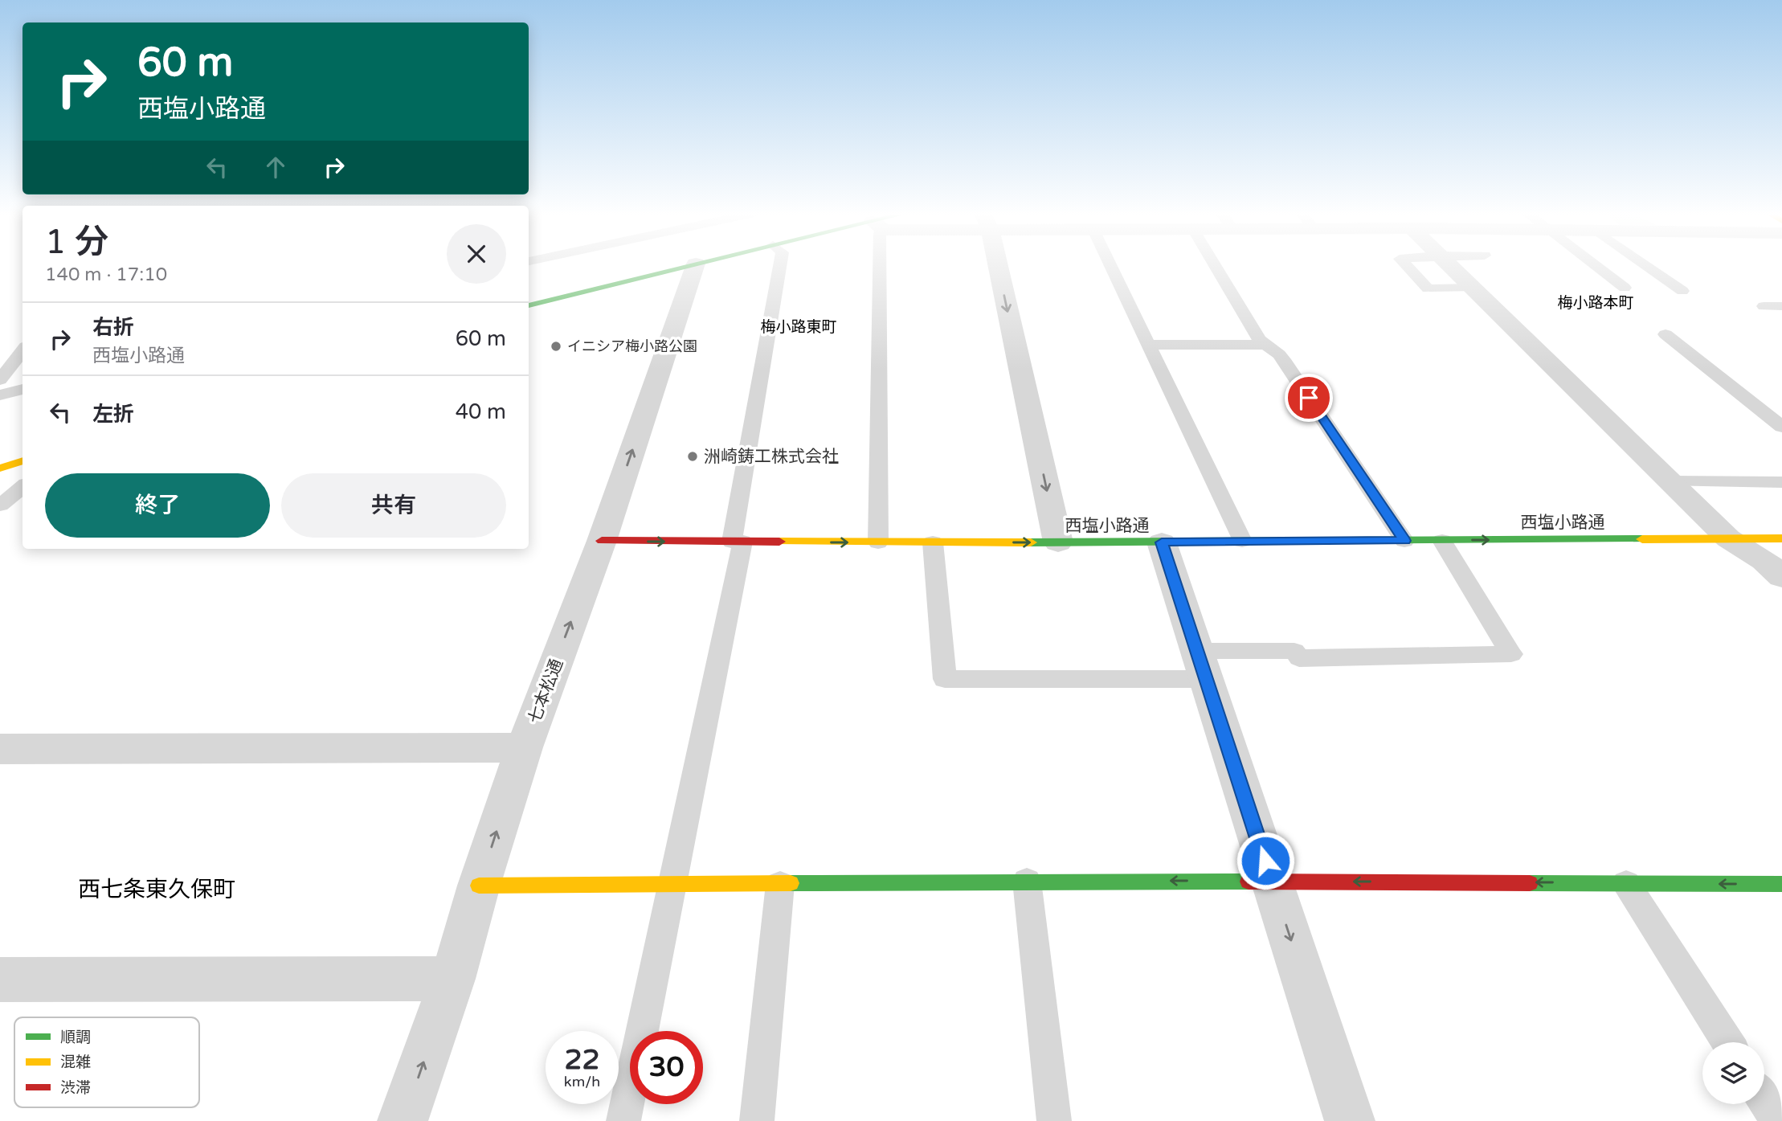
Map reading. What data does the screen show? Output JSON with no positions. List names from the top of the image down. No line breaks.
{"streets":{"street":["西塩小路通","七本松通"]},"crossings":[["西塩小路通","七本松通"]],"one_way":["西塩小路通","七本松通"],"districts":["梅小路本町","梅小路東町","西七条東久保町"],"places":["イニシア梅小路公園","洲崎鋳工株式会社"],"legend":["順調","混雑","渋滞"],"page":{"turn":["60 m","西塩小路通"],"heading":["1 分","140 m · 17:10"],"list":[{"name":"右折","note":"西塩小路通","value":"60 m"},{"name":"左折","value":"40 m"}],"buttons":["終了","共有"],"speed":"22 km/h","limit":"30"}}
